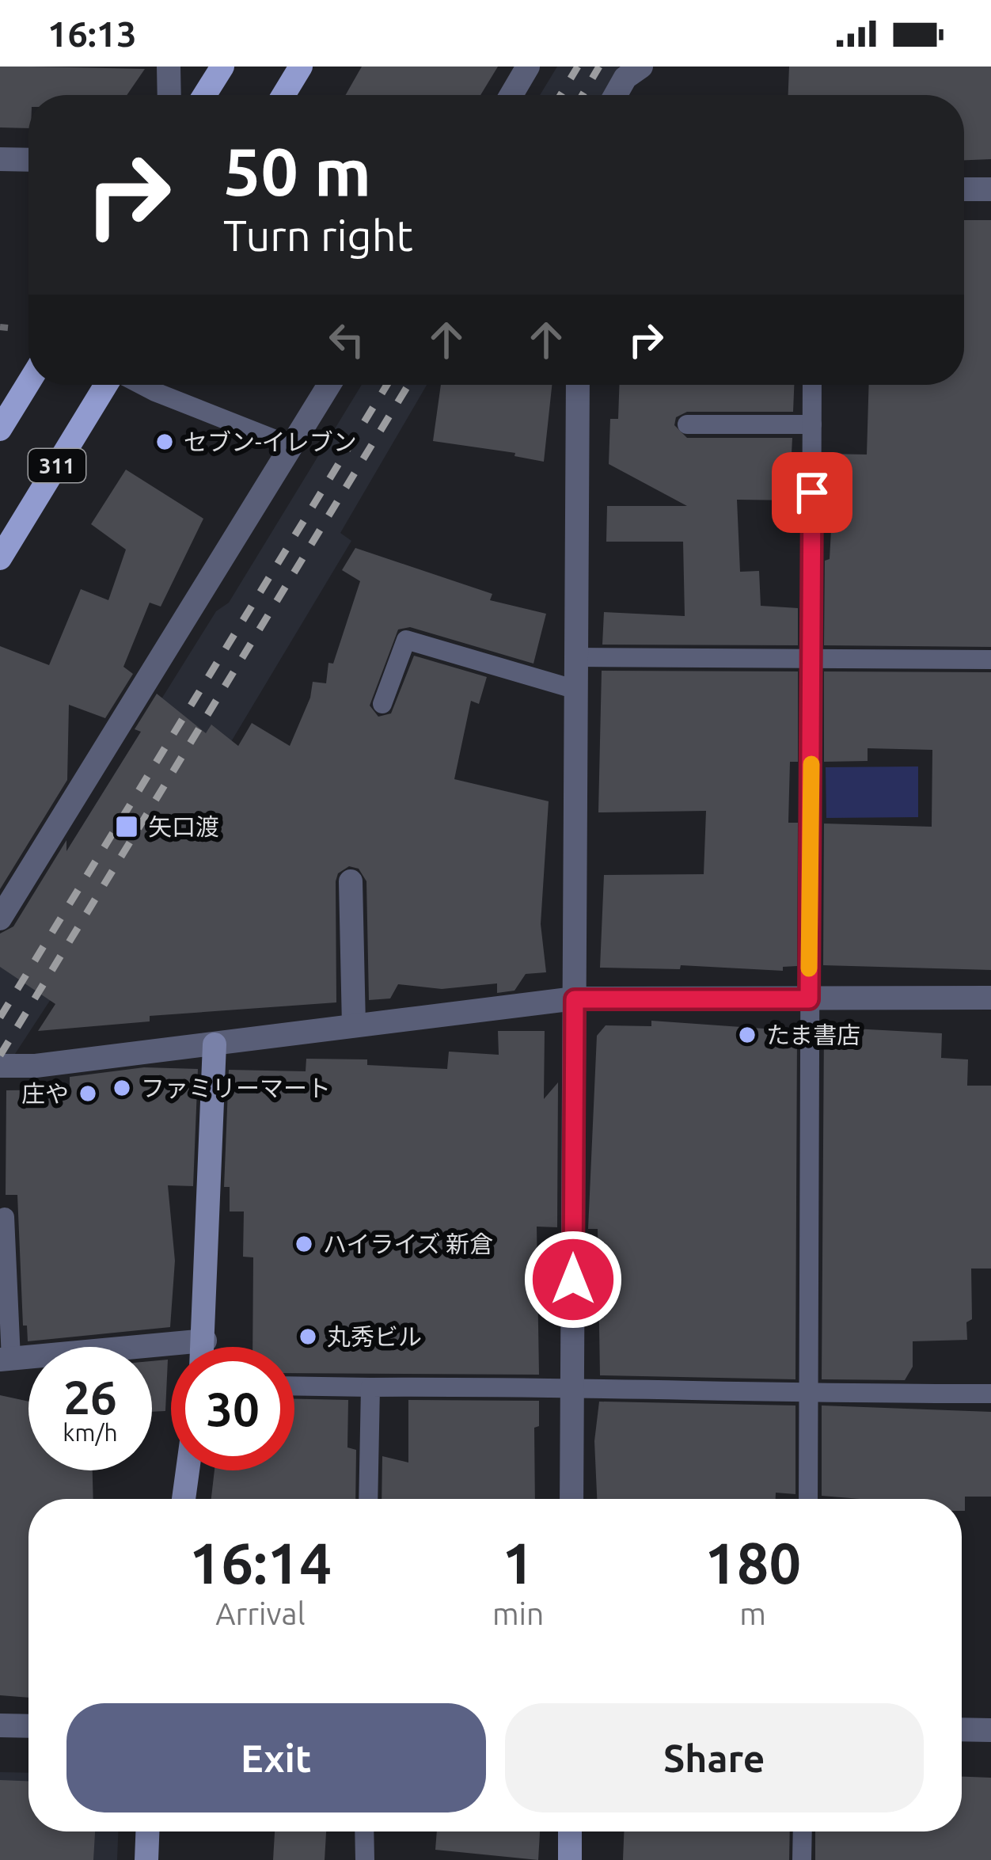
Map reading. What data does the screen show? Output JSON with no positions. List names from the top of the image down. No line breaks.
{"streets":{"main road":["311"]},"places":{"other":["セブン-イレブン","たま書店","ファミリーマート","庄や","ハイライズ 新倉","丸秀ビル"],"transit":["矢口渡"]},"page":{"status":"16:13","turn":["50 m","Turn right"],"speed":"26 km/h","limit":"30","eta":["16:14","Arrival","1","min","180","m"],"buttons":["Exit","Share"]}}
